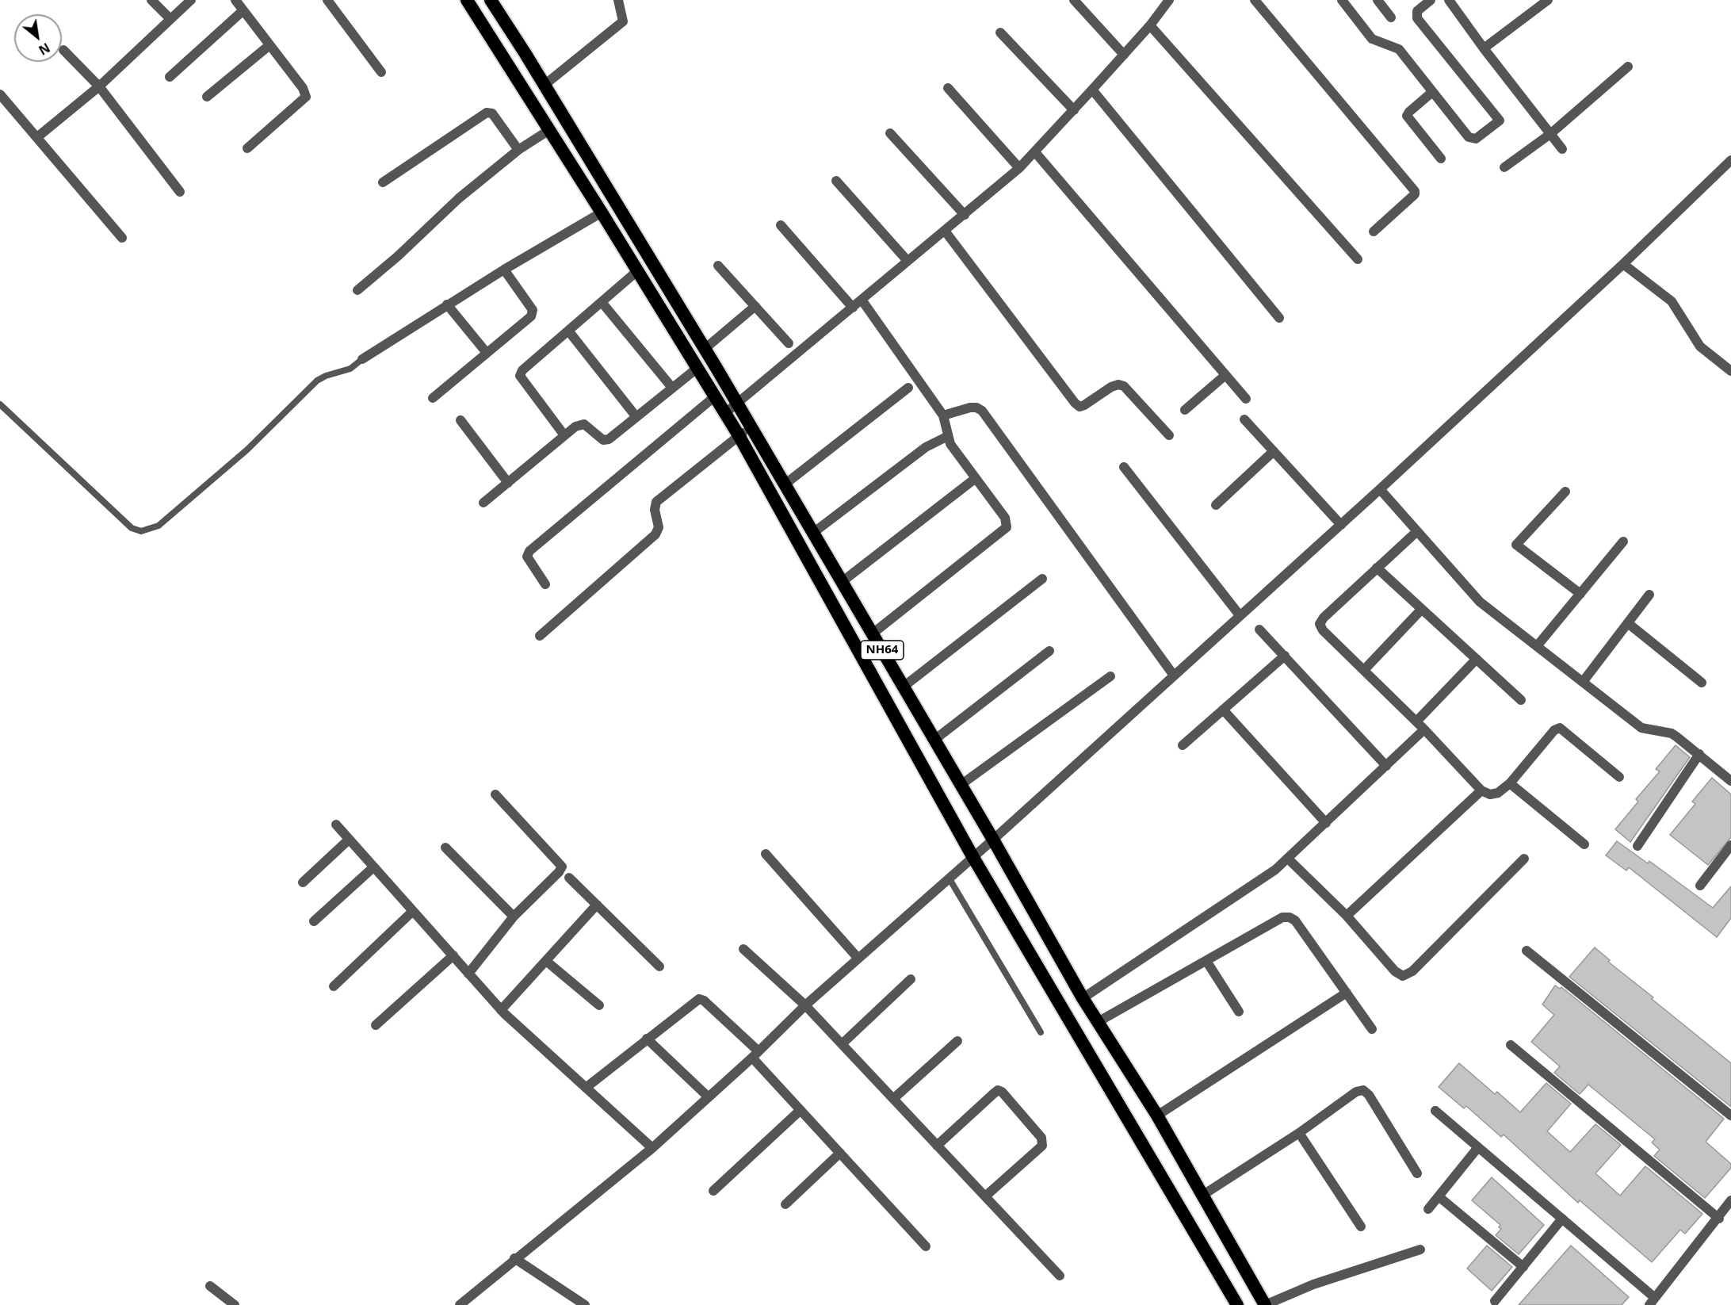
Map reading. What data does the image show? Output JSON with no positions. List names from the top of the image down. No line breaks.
{"streets":{"highway":["NH64"]},"north":"bottom right"}
